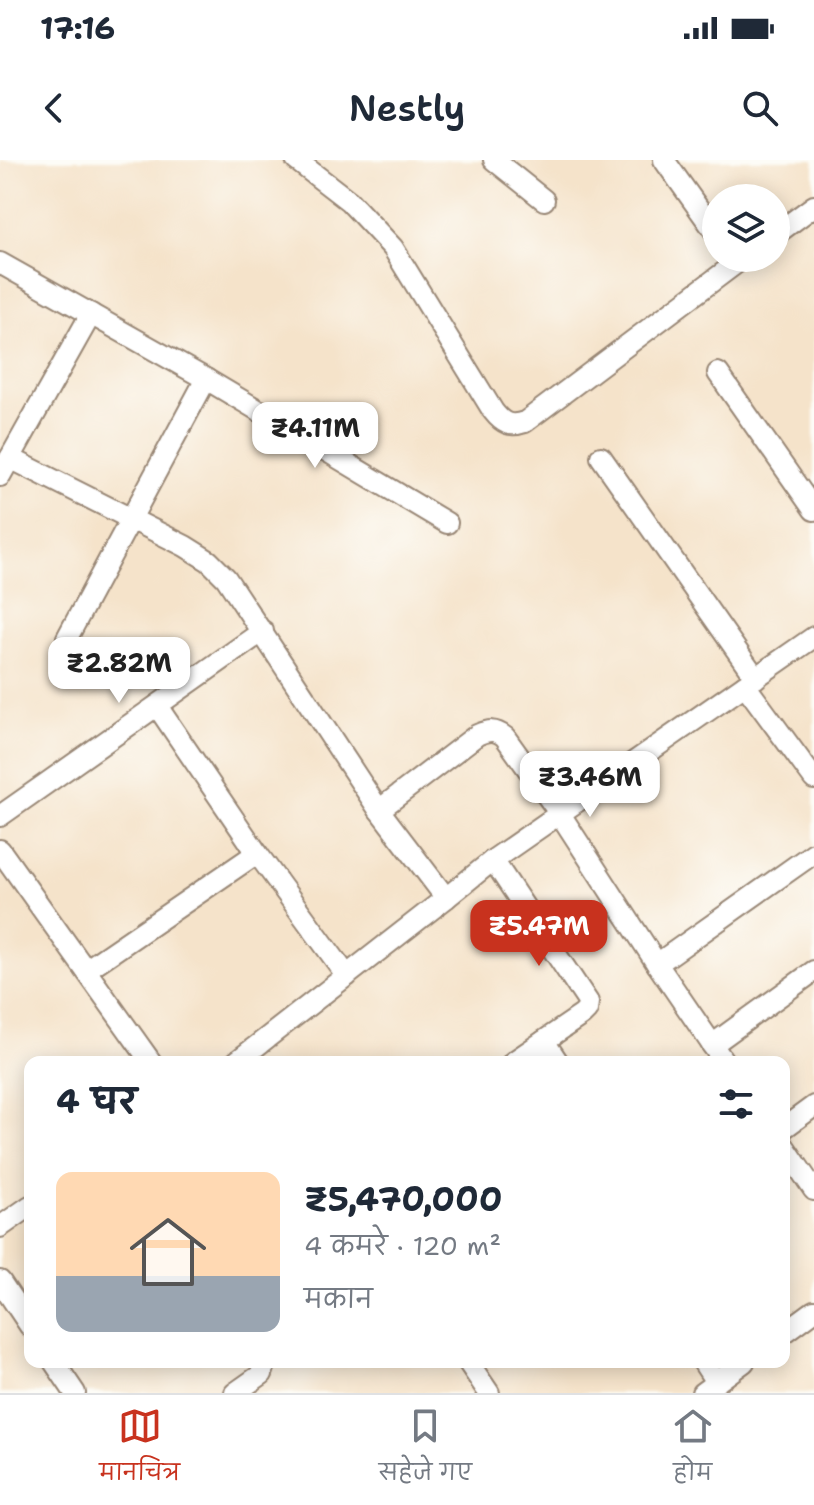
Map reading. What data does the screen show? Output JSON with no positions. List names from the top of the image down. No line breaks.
{"page":{"status":"17:16","header":"Nestly","price":["₹4.11M","₹2.82M","₹3.46M","₹5.47M"],"heading":"4 घर","list":[{"name":"₹5,470,000","note":"4 कमरे · 120 m² · मकान"}],"tabs":["मानचित्र","सहेजे गए","होम"]}}
